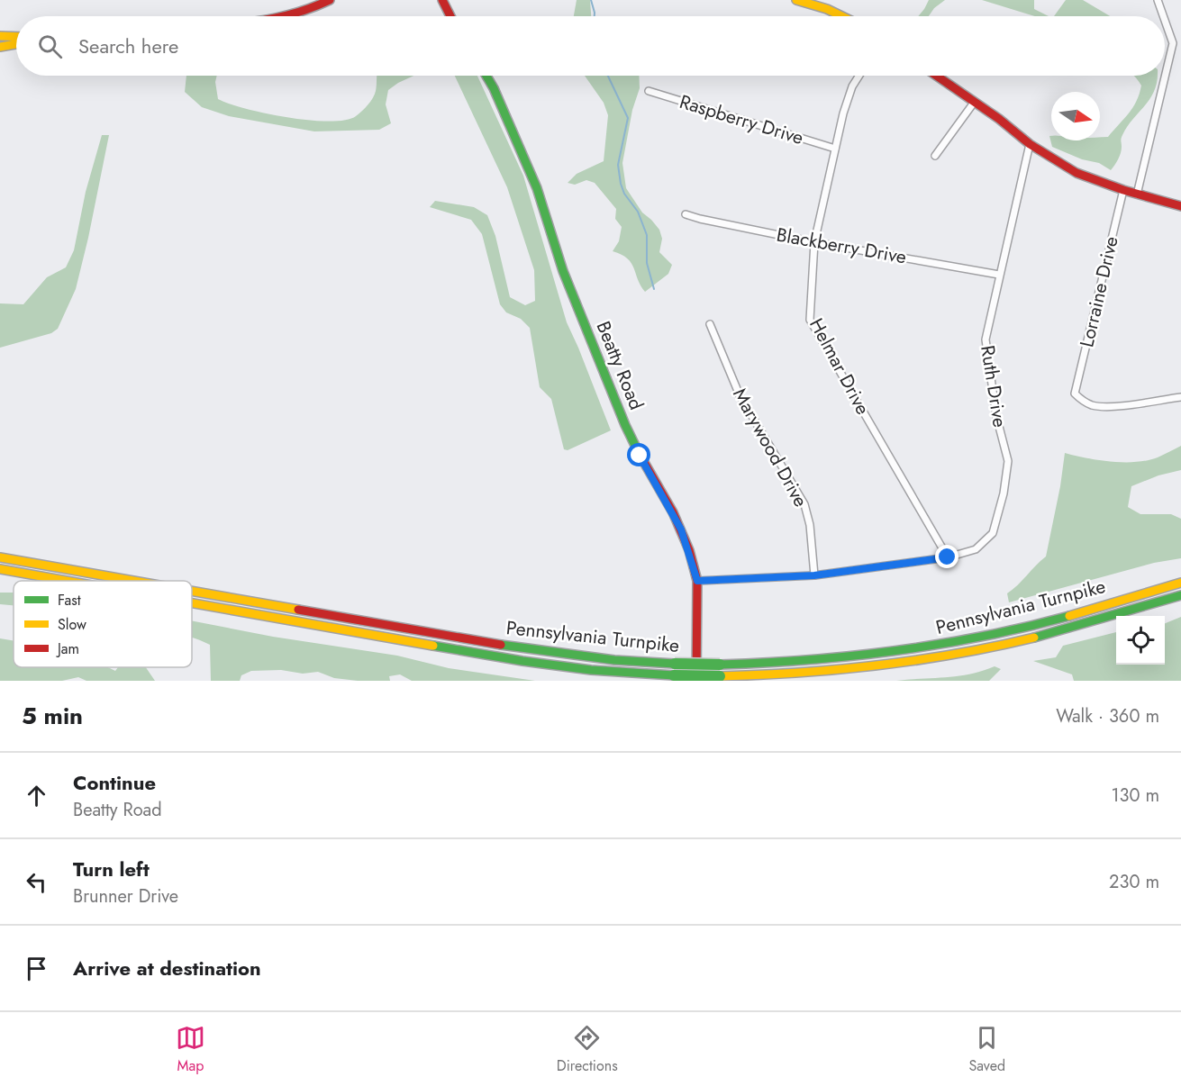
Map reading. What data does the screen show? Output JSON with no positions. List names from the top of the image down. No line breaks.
{"streets":{"main road":["Beatty Road","Pennsylvania Turnpike"],"street":["Raspberry Drive","Blackberry Drive","Lorraine Drive","Helmar Drive","Ruth Drive","Marywood Drive"]},"crossings":[["Raspberry Drive","Helmar Drive"],["Blackberry Drive","Helmar Drive"],["Blackberry Drive","Ruth Drive"],["Helmar Drive","Ruth Drive"]],"legend":["Fast","Slow","Jam"],"north":"right","page":{"search":"Search here","heading":["5 min","Walk · 360 m"],"list":[["Continue","Beatty Road","130 m"],["Turn left","Brunner Drive","230 m"],"Arrive at destination"],"nav":["Map","Directions","Saved"]}}
